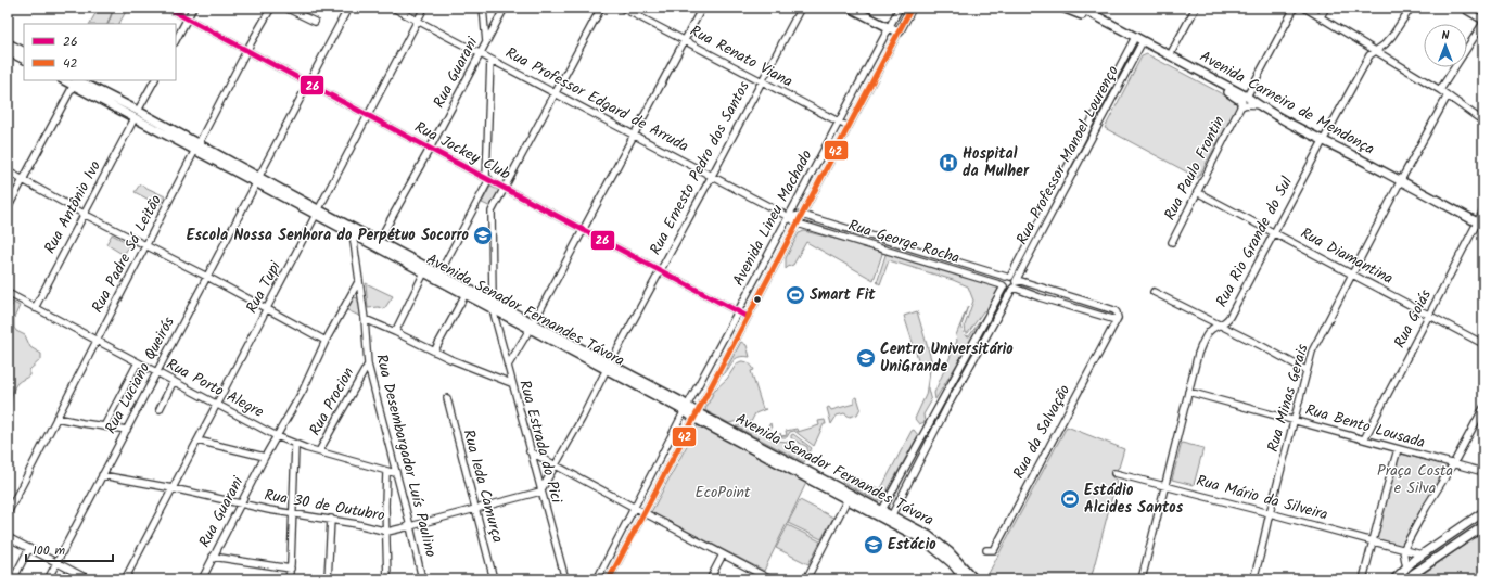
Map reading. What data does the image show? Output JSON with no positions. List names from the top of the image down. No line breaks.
{"streets":{"main road":["Avenida Carneiro de Mendonça","Avenida Lineu Machado","Avenida Senador Fernandes Távora"],"street":["Rua Renato Viana","Rua Guarani","Rua Professor Edgard de Arruda","Rua Jockey Club","Rua Professor Manoel Lourenço","Rua Ernesto Pedro dos Santos","Rua Paulo Frontin","Rua Antônio Ivo","Rua George Rocha","Rua Rio Grande do Sul","Rua Padre Sá Leitão","Rua Diamantina","Rua Tupi","Rua Goiás","Rua Luciano Queirós","Rua Porto Alegre","Rua Minas Gerais","Rua Procion","Rua Bento Lousada","Rua da Salvação","Rua Estrada do Pici","Rua Desembargador Luís Paulino","Rua Ieda Camurça","Rua Mário da Silveira","Rua 30 de Outubro"]},"crossings":[["Rua Renato Viana","Rua Ernesto Pedro dos Santos"],["Rua Renato Viana","Avenida Lineu Machado"],["Rua Guarani","Rua Professor Edgard de Arruda"],["Rua Guarani","Rua Jockey Club"],["Rua Guarani","Avenida Senador Fernandes Távora"],["Rua Guarani","Rua Porto Alegre"],["Rua Guarani","Rua Desembargador Luís Paulino"],["Rua Guarani","Rua 30 de Outubro"],["Rua Professor Edgard de Arruda","Rua Ernesto Pedro dos Santos"],["Rua Professor Edgard de Arruda","Avenida Lineu Machado"],["Rua Professor Edgard de Arruda","Rua George Rocha"],["Rua Professor Edgard de Arruda","Rua Tupi"],["Rua Professor Edgard de Arruda","Rua Estrada do Pici"],["Avenida Carneiro de Mendonça","Rua Professor Manoel Lourenço"],["Avenida Carneiro de Mendonça","Rua Paulo Frontin"],["Avenida Carneiro de Mendonça","Rua Rio Grande do Sul"],["Avenida Carneiro de Mendonça","Rua Goiás"],["Avenida Carneiro de Mendonça","Rua Minas Gerais"],["Rua Jockey Club","Rua Ernesto Pedro dos Santos"],["Rua Jockey Club","Avenida Lineu Machado"],["Rua Jockey Club","Rua Padre Sá Leitão"],["Rua Jockey Club","Rua Tupi"],["Rua Jockey Club","Rua Luciano Queirós"],["Rua Jockey Club","Rua Estrada do Pici"],["Rua Professor Manoel Lourenço","Rua George Rocha"],["Rua Professor Manoel Lourenço","Avenida Senador Fernandes Távora"],["Rua Ernesto Pedro dos Santos","Avenida Senador Fernandes Távora"],["Rua Ernesto Pedro dos Santos","Rua Estrada do Pici"],["Rua Ernesto Pedro dos Santos","Rua 30 de Outubro"],["Rua Paulo Frontin","Rua Diamantina"],["Rua Antônio Ivo","Avenida Senador Fernandes Távora"],["Rua Antônio Ivo","Rua Porto Alegre"],["Avenida Lineu Machado","Rua George Rocha"],["Avenida Lineu Machado","Avenida Senador Fernandes Távora"],["Rua Rio Grande do Sul","Rua Diamantina"],["Rua Rio Grande do Sul","Rua Bento Lousada"],["Rua Rio Grande do Sul","Rua Mário da Silveira"],["Rua Padre Sá Leitão","Avenida Senador Fernandes Távora"],["Rua Padre Sá Leitão","Rua Porto Alegre"],["Rua Diamantina","Rua Goiás"],["Rua Diamantina","Rua Minas Gerais"],["Rua Tupi","Avenida Senador Fernandes Távora"],["Rua Tupi","Rua Porto Alegre"],["Rua Tupi","Rua 30 de Outubro"],["Avenida Senador Fernandes Távora","Rua Luciano Queirós"],["Avenida Senador Fernandes Távora","Rua Estrada do Pici"],["Avenida Senador Fernandes Távora","Rua Desembargador Luís Paulino"],["Rua Goiás","Rua Bento Lousada"],["Rua Luciano Queirós","Rua Porto Alegre"],["Rua Luciano Queirós","Rua 30 de Outubro"],["Rua Porto Alegre","Rua Procion"],["Rua Porto Alegre","Rua Desembargador Luís Paulino"],["Rua Minas Gerais","Rua Bento Lousada"],["Rua Minas Gerais","Rua Mário da Silveira"],["Rua Procion","Rua Desembargador Luís Paulino"],["Rua Estrada do Pici","Rua 30 de Outubro"],["Rua Desembargador Luís Paulino","Rua 30 de Outubro"],["Rua Ieda Camurça","Rua 30 de Outubro"]],"parks":["Praça Costa e Silva","EcoPoint"],"places":{"hospital":["Hospital da Mulher"],"school or university":["Escola Nossa Senhora do Perpétuo Socorro","Centro Universitário UniGrande","Estácio"],"sports":["Smart Fit","Estádio Alcides Santos"]},"lines":["transit line 26","transit line 42"],"legend":["26","42"],"scale_bar":"100 m","north":"top"}
